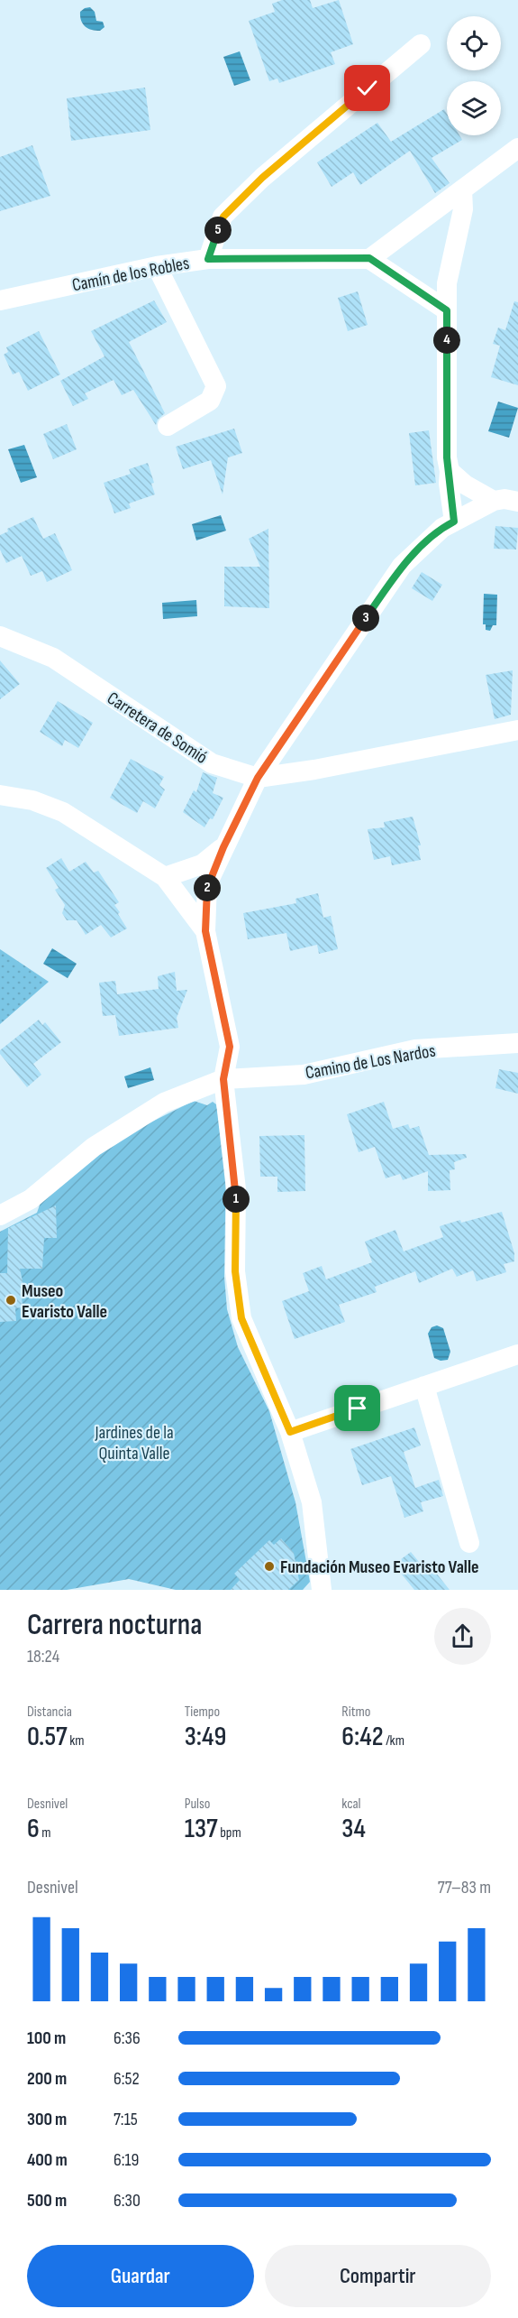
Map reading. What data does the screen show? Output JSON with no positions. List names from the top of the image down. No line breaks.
{"streets":{"street":["Camín de los Robles","Carretera de Somió","Camino de Los Nardos"]},"parks":["Jardines de la Quinta Valle"],"places":["Museo Evaristo Valle","Fundación Museo Evaristo Valle"],"page":{"pins":["5","4","3","2","1"],"heading":["Carrera nocturna","18:24"],"stats":[["Distancia","0.57 km"],["Tiempo","3:49"],["Ritmo","6:42 /km"],["Desnivel","6 m"],["Pulso","137 bpm"],["kcal","34"]],"chart":["Desnivel","77–83 m"],"list":[{"name":"100 m","note":"6:36"},{"name":"200 m","note":"6:52"},{"name":"300 m","note":"7:15"},{"name":"400 m","note":"6:19"},{"name":"500 m","note":"6:30"}],"buttons":["Guardar","Compartir"]}}
